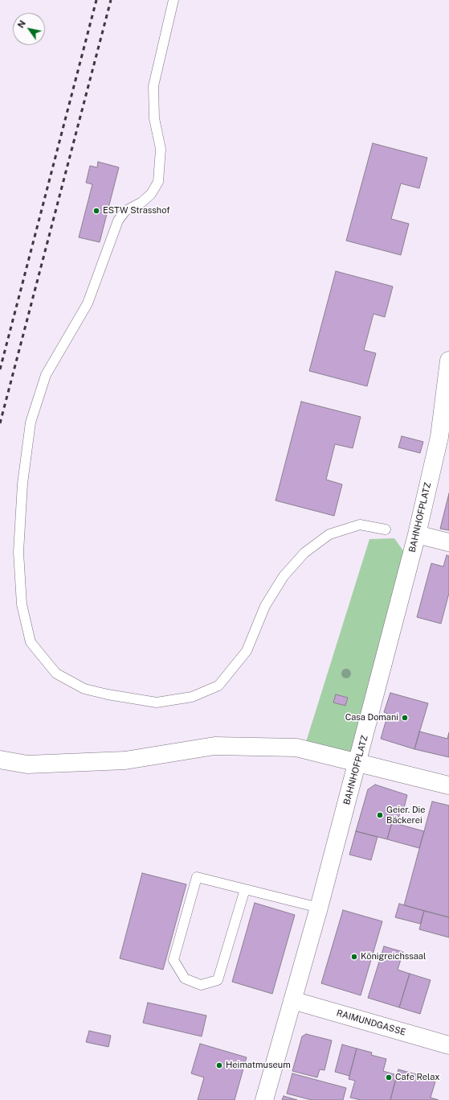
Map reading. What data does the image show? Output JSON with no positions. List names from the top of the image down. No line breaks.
{"streets":{"street":["BAHNHOFPLATZ","RAIMUNDGASSE"]},"crossings":[["BAHNHOFPLATZ","RAIMUNDGASSE"]],"places":["ESTW Strasshof","Casa Domani","Geier. Die Bäckerei","Königreichssaal","Heimatmuseum","Cafe Relax"],"north":"top left"}
